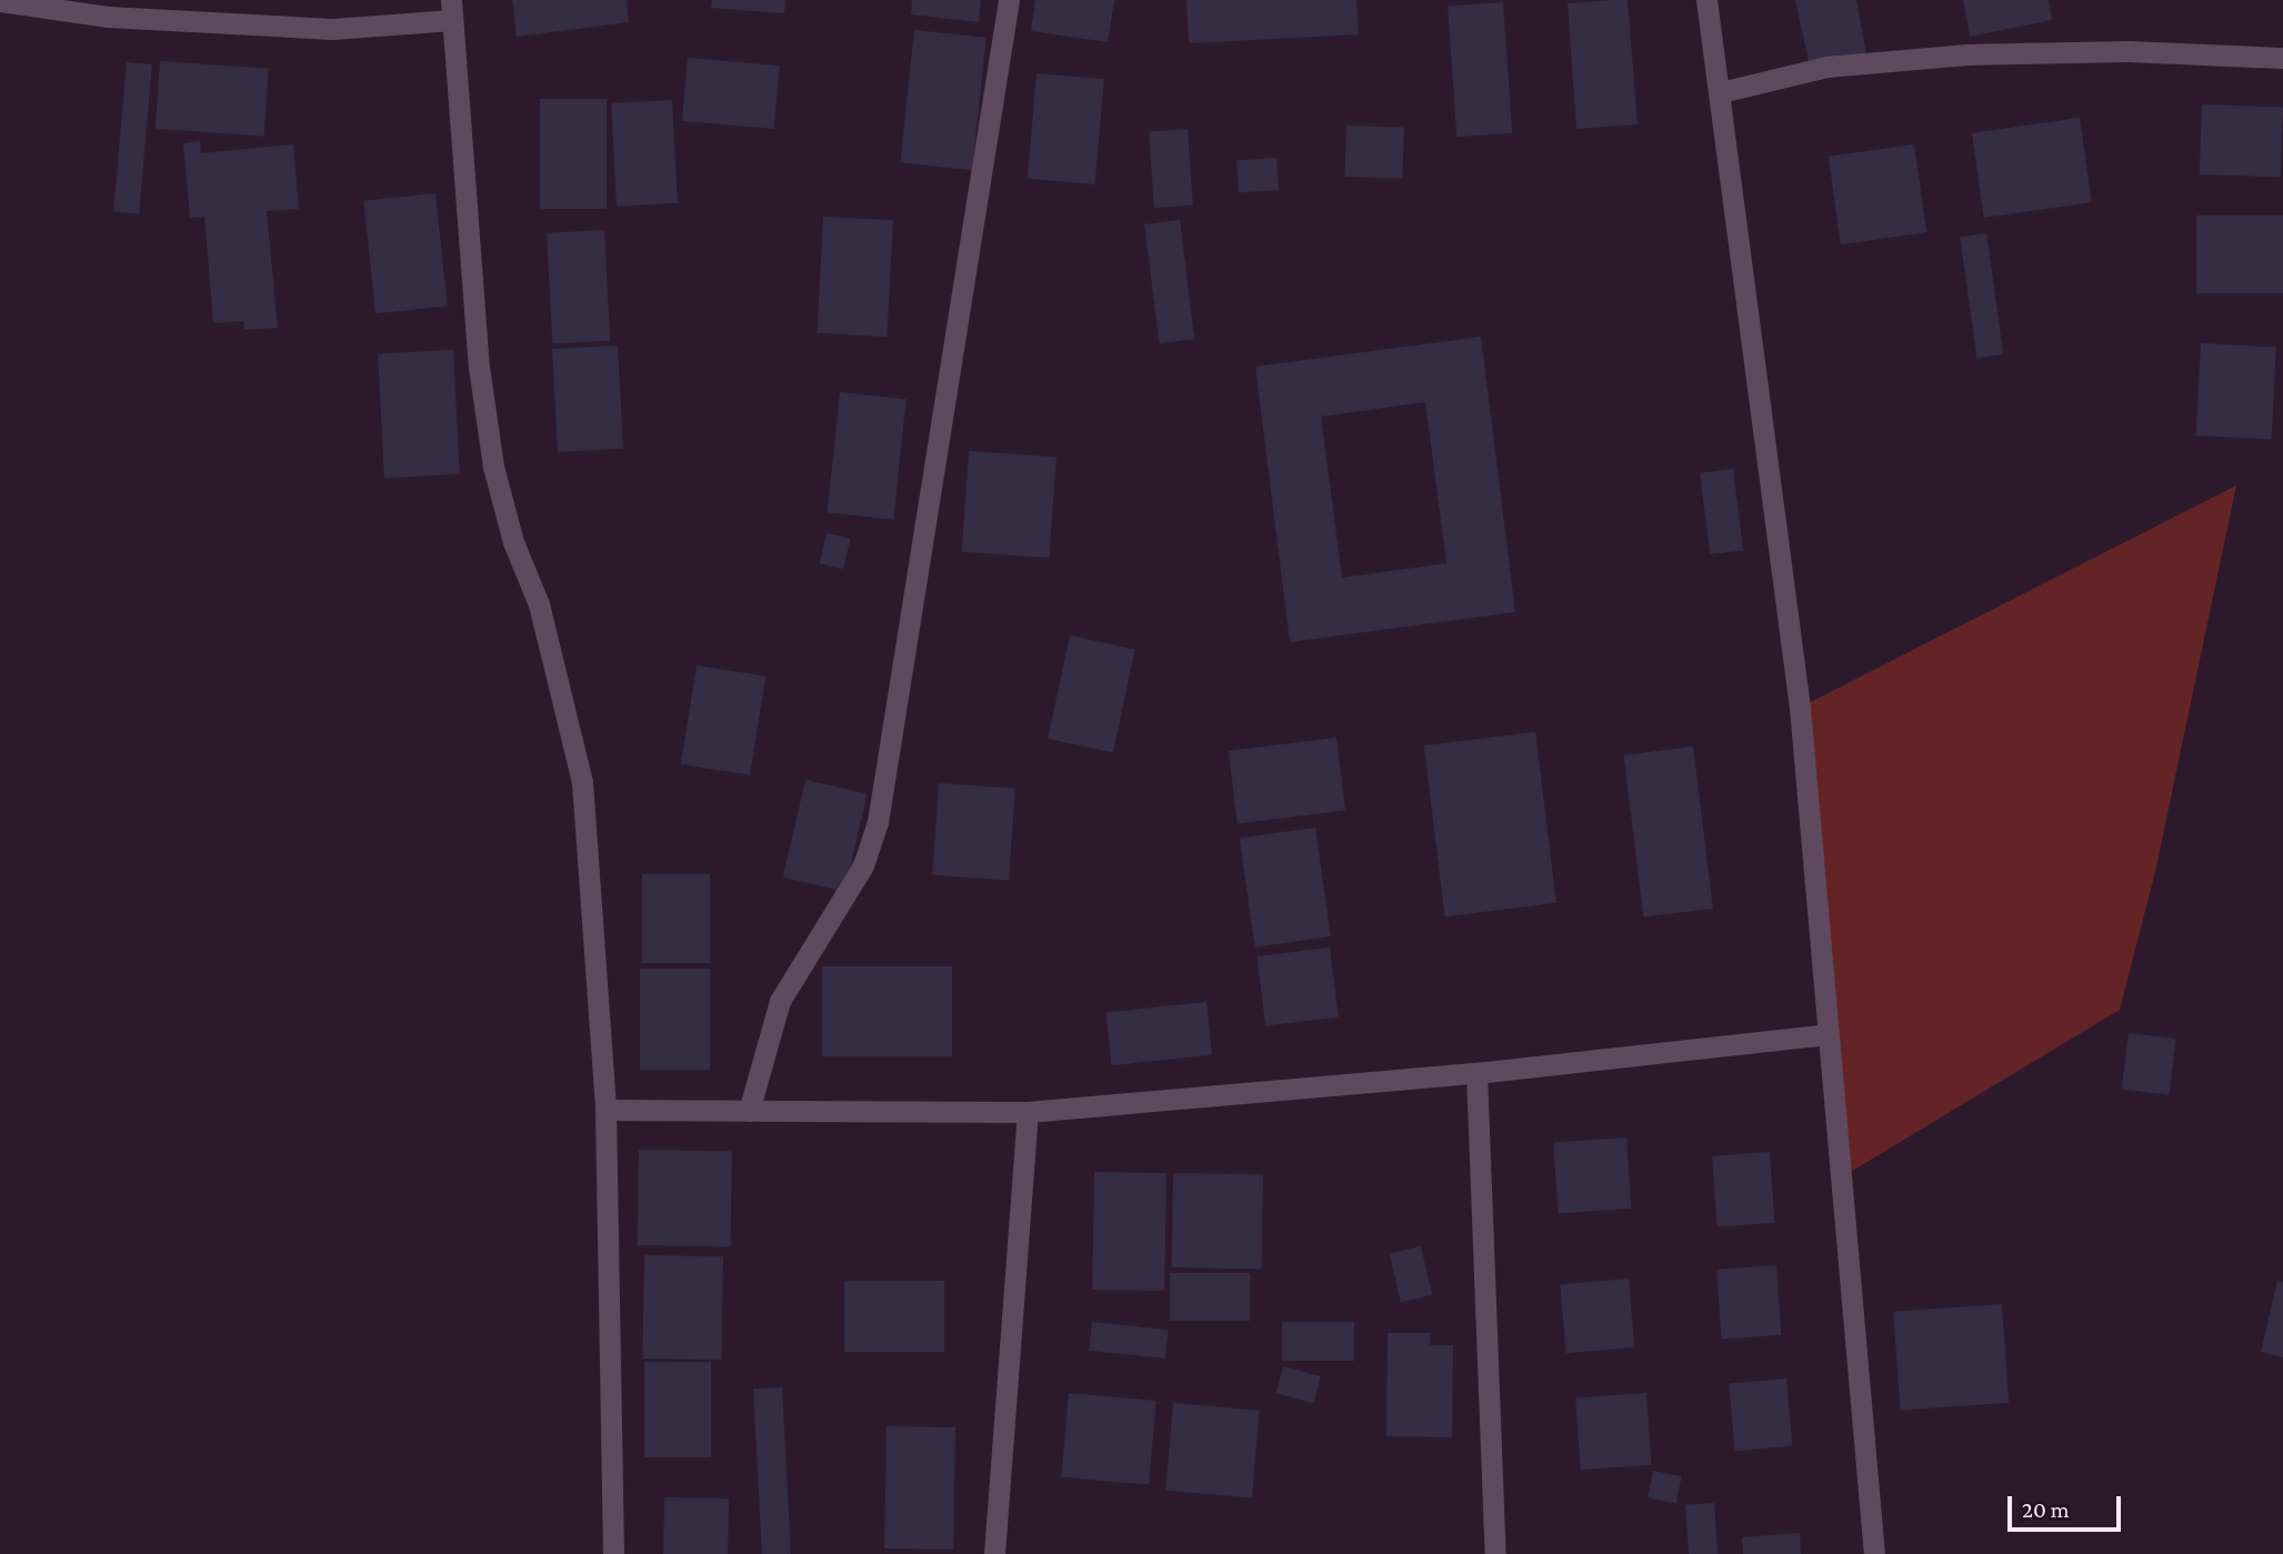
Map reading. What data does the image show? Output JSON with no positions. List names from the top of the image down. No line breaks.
{"scale_bar":"20 m"}
